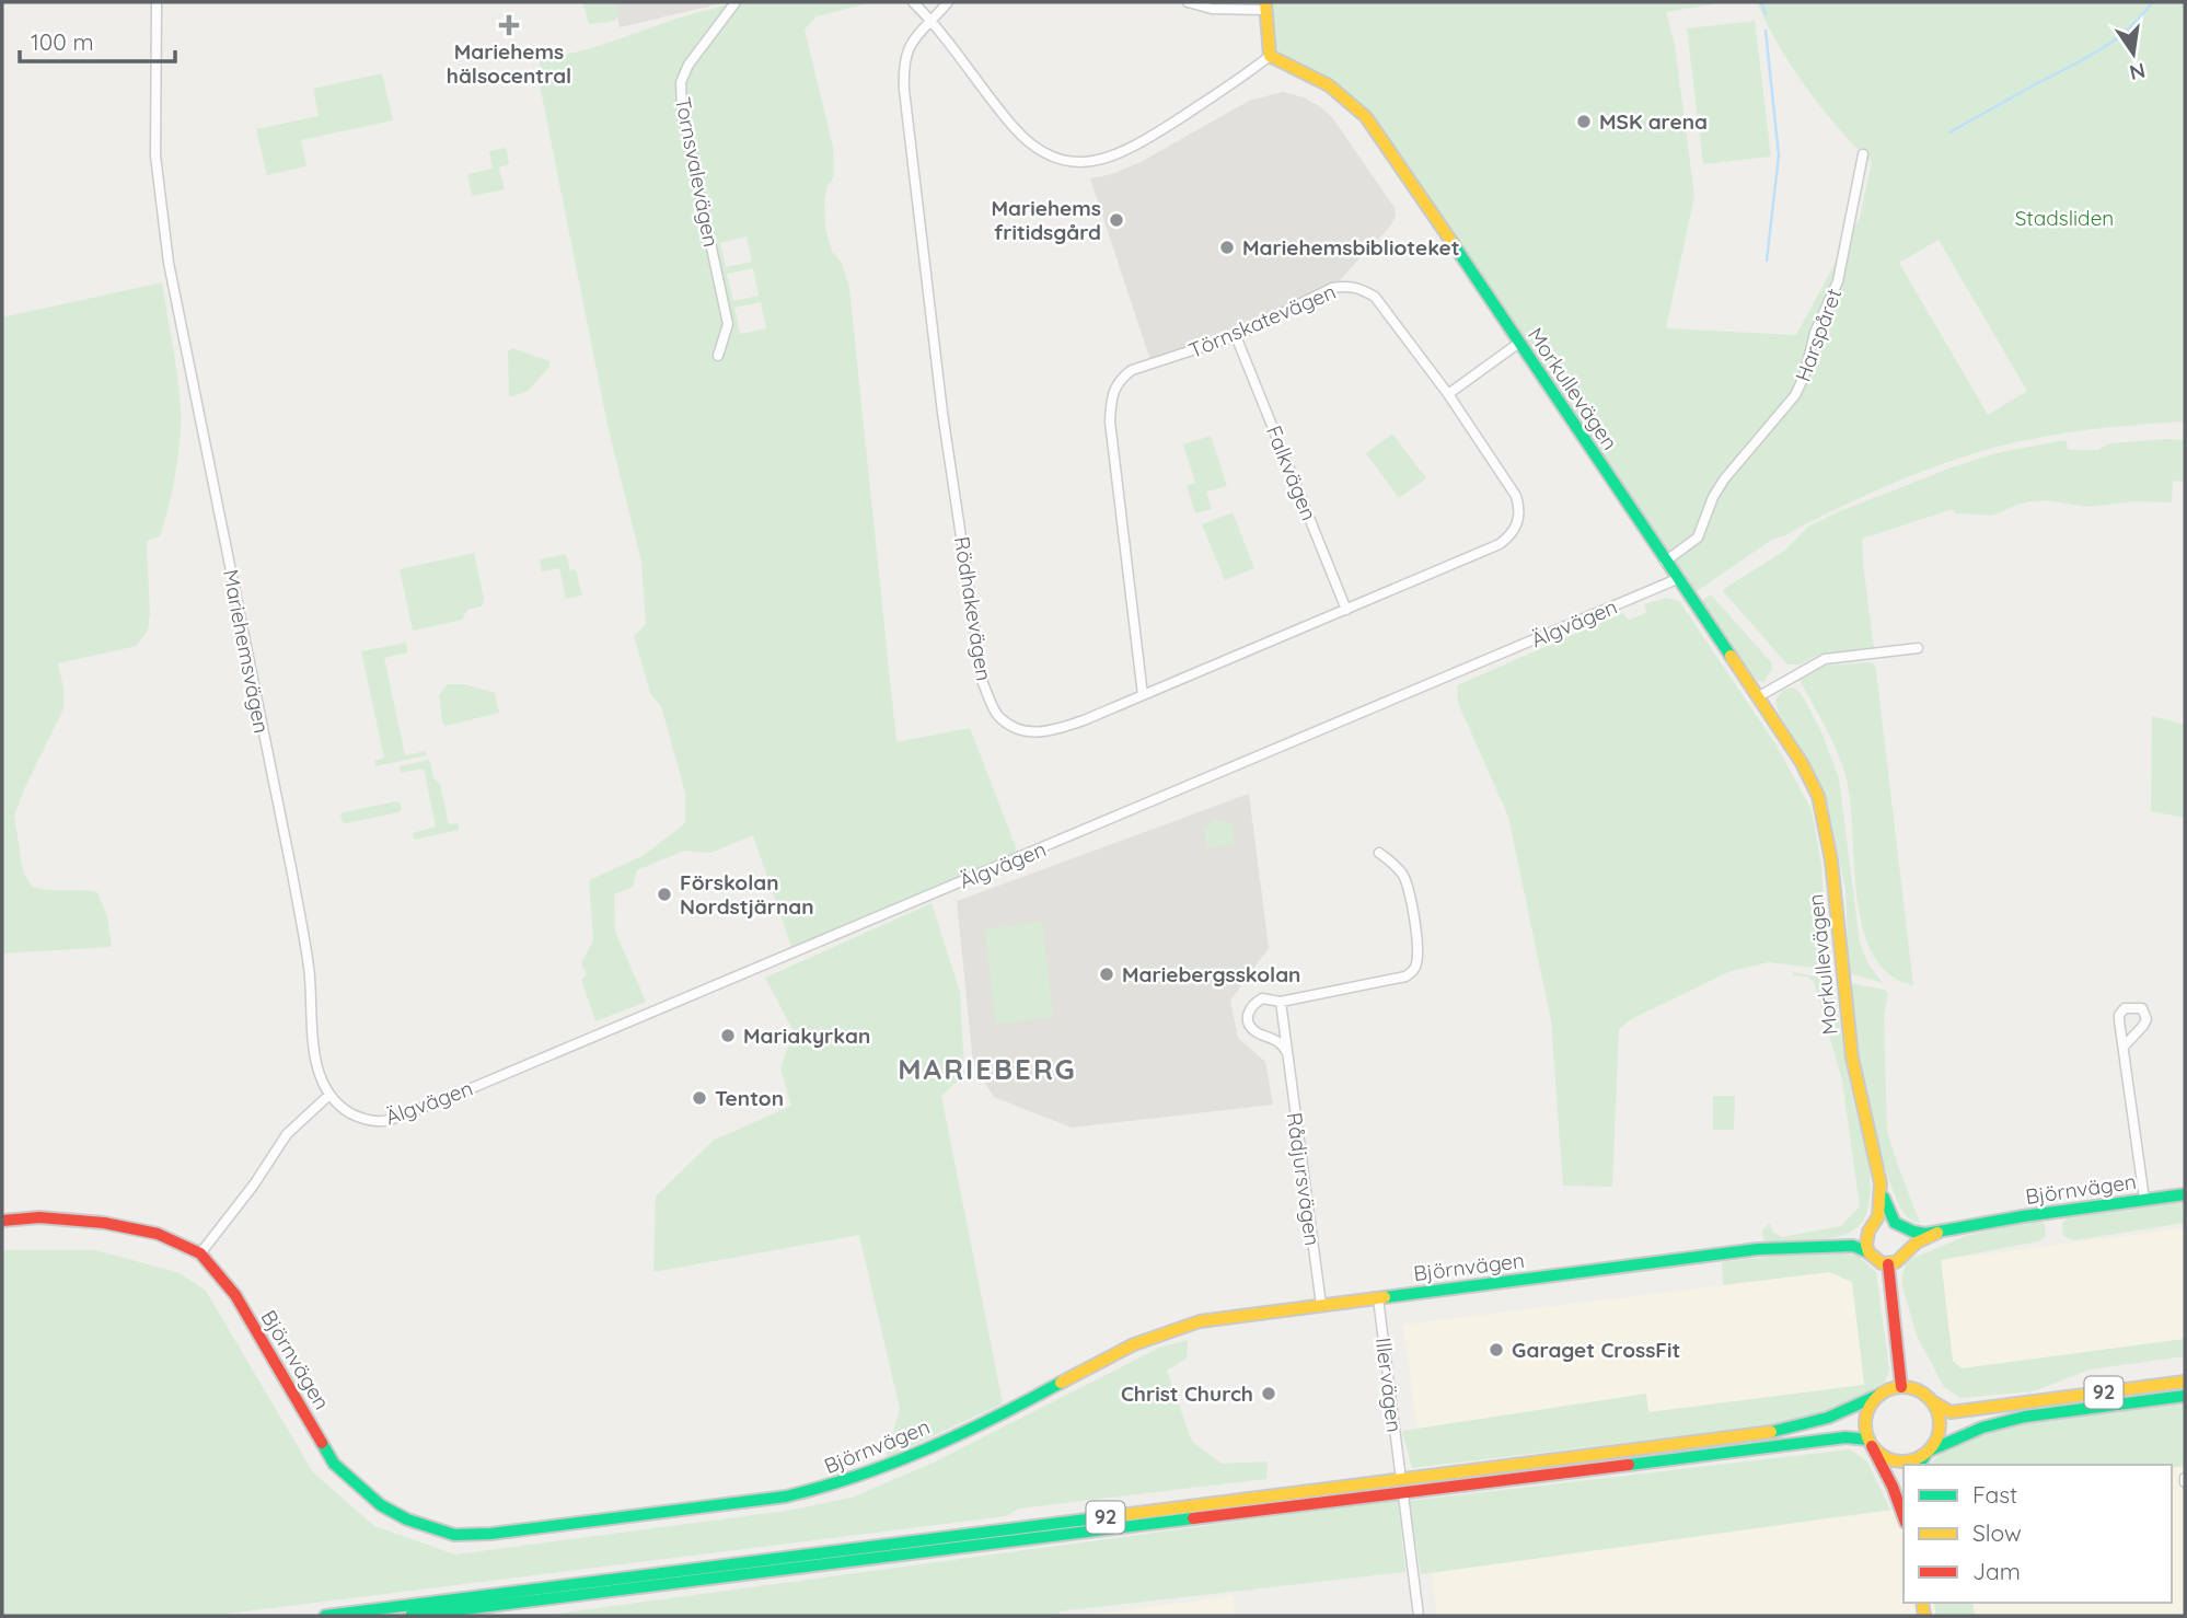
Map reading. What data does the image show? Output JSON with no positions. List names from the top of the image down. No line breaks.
{"streets":{"main road":["Morkullevägen","Björnvägen","92"],"street":["Tornsvalevägen","Törnskatevägen","Harspåret","Falkvägen","Rödhakevägen","Älgvägen","Mariehemsvägen","Rådjursvägen","Illervägen"]},"crossings":[["Törnskatevägen","Falkvägen"],["Törnskatevägen","Rödhakevägen"],["Harspåret","Morkullevägen"],["Morkullevägen","Älgvägen"],["Morkullevägen","Björnvägen"],["Falkvägen","Rödhakevägen"],["Älgvägen","Mariehemsvägen"],["Rådjursvägen","Björnvägen"],["Björnvägen","Illervägen"]],"districts":["MARIEBERG"],"parks":["Stadsliden"],"places":{"health":["Mariehems hälsocentral"],"other":["MSK arena","Mariehems fritidsgård","Mariehemsbiblioteket","Förskolan Nordstjärnan","Mariebergsskolan","Mariakyrkan","Tenton","Garaget CrossFit","Christ Church"]},"legend":["Fast","Slow","Jam"],"scale_bar":"100 m","north":"bottom"}
